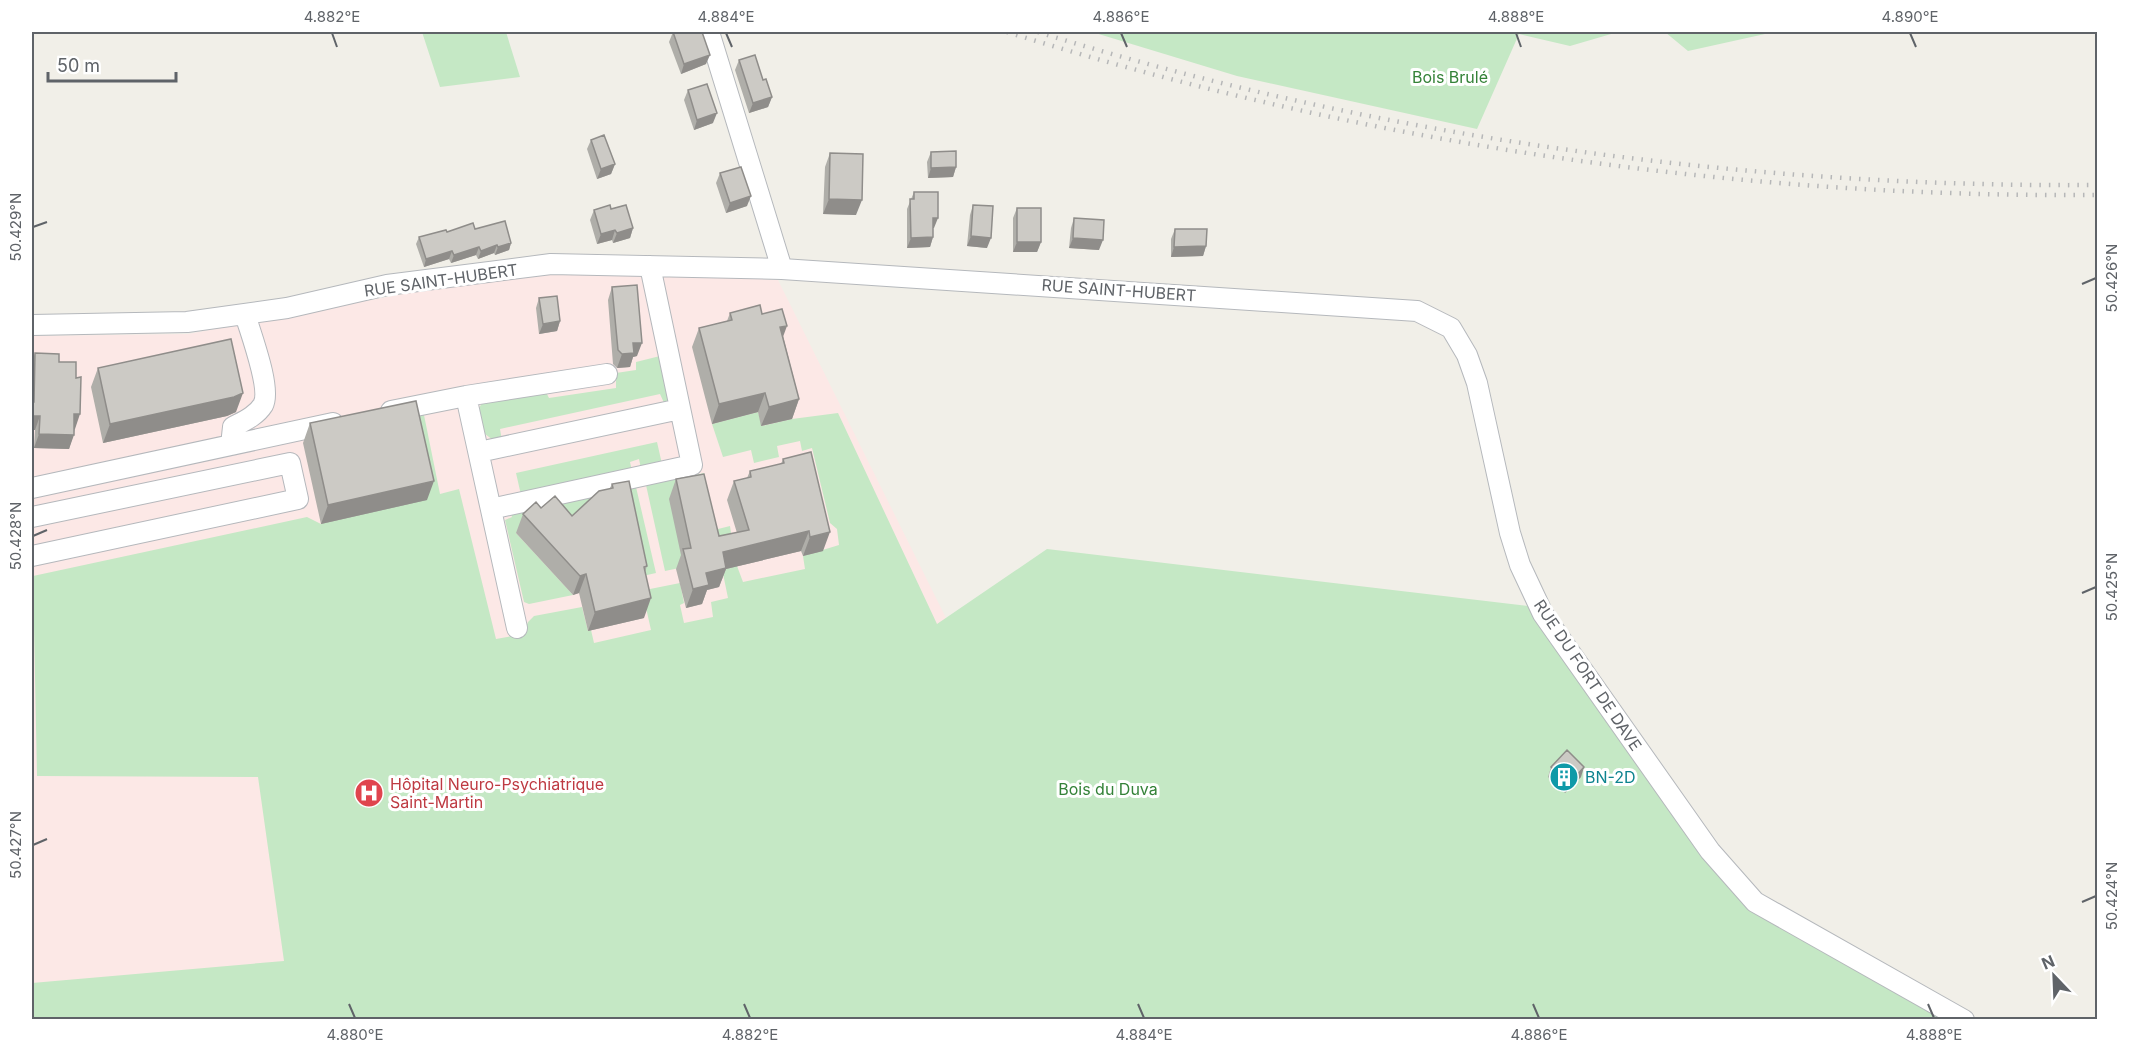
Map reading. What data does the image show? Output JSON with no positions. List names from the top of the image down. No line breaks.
{"streets":{"street":["RUE SAINT-HUBERT","RUE DU FORT DE DAVE"]},"crossings":[["RUE SAINT-HUBERT","RUE DU FORT DE DAVE"]],"parks":["Bois Brulé","Bois du Duva"],"places":{"building":["BN-2D"],"hospital":["Hôpital Neuro-Psychiatrique Saint-Martin"]},"scale_bar":"50 m","north":"top left","coordinates":["4.882°E","4.884°E","4.886°E","4.888°E","4.890°E","50.429°N","50.426°N","50.428°N","50.425°N","50.427°N","50.424°N","4.880°E"]}
